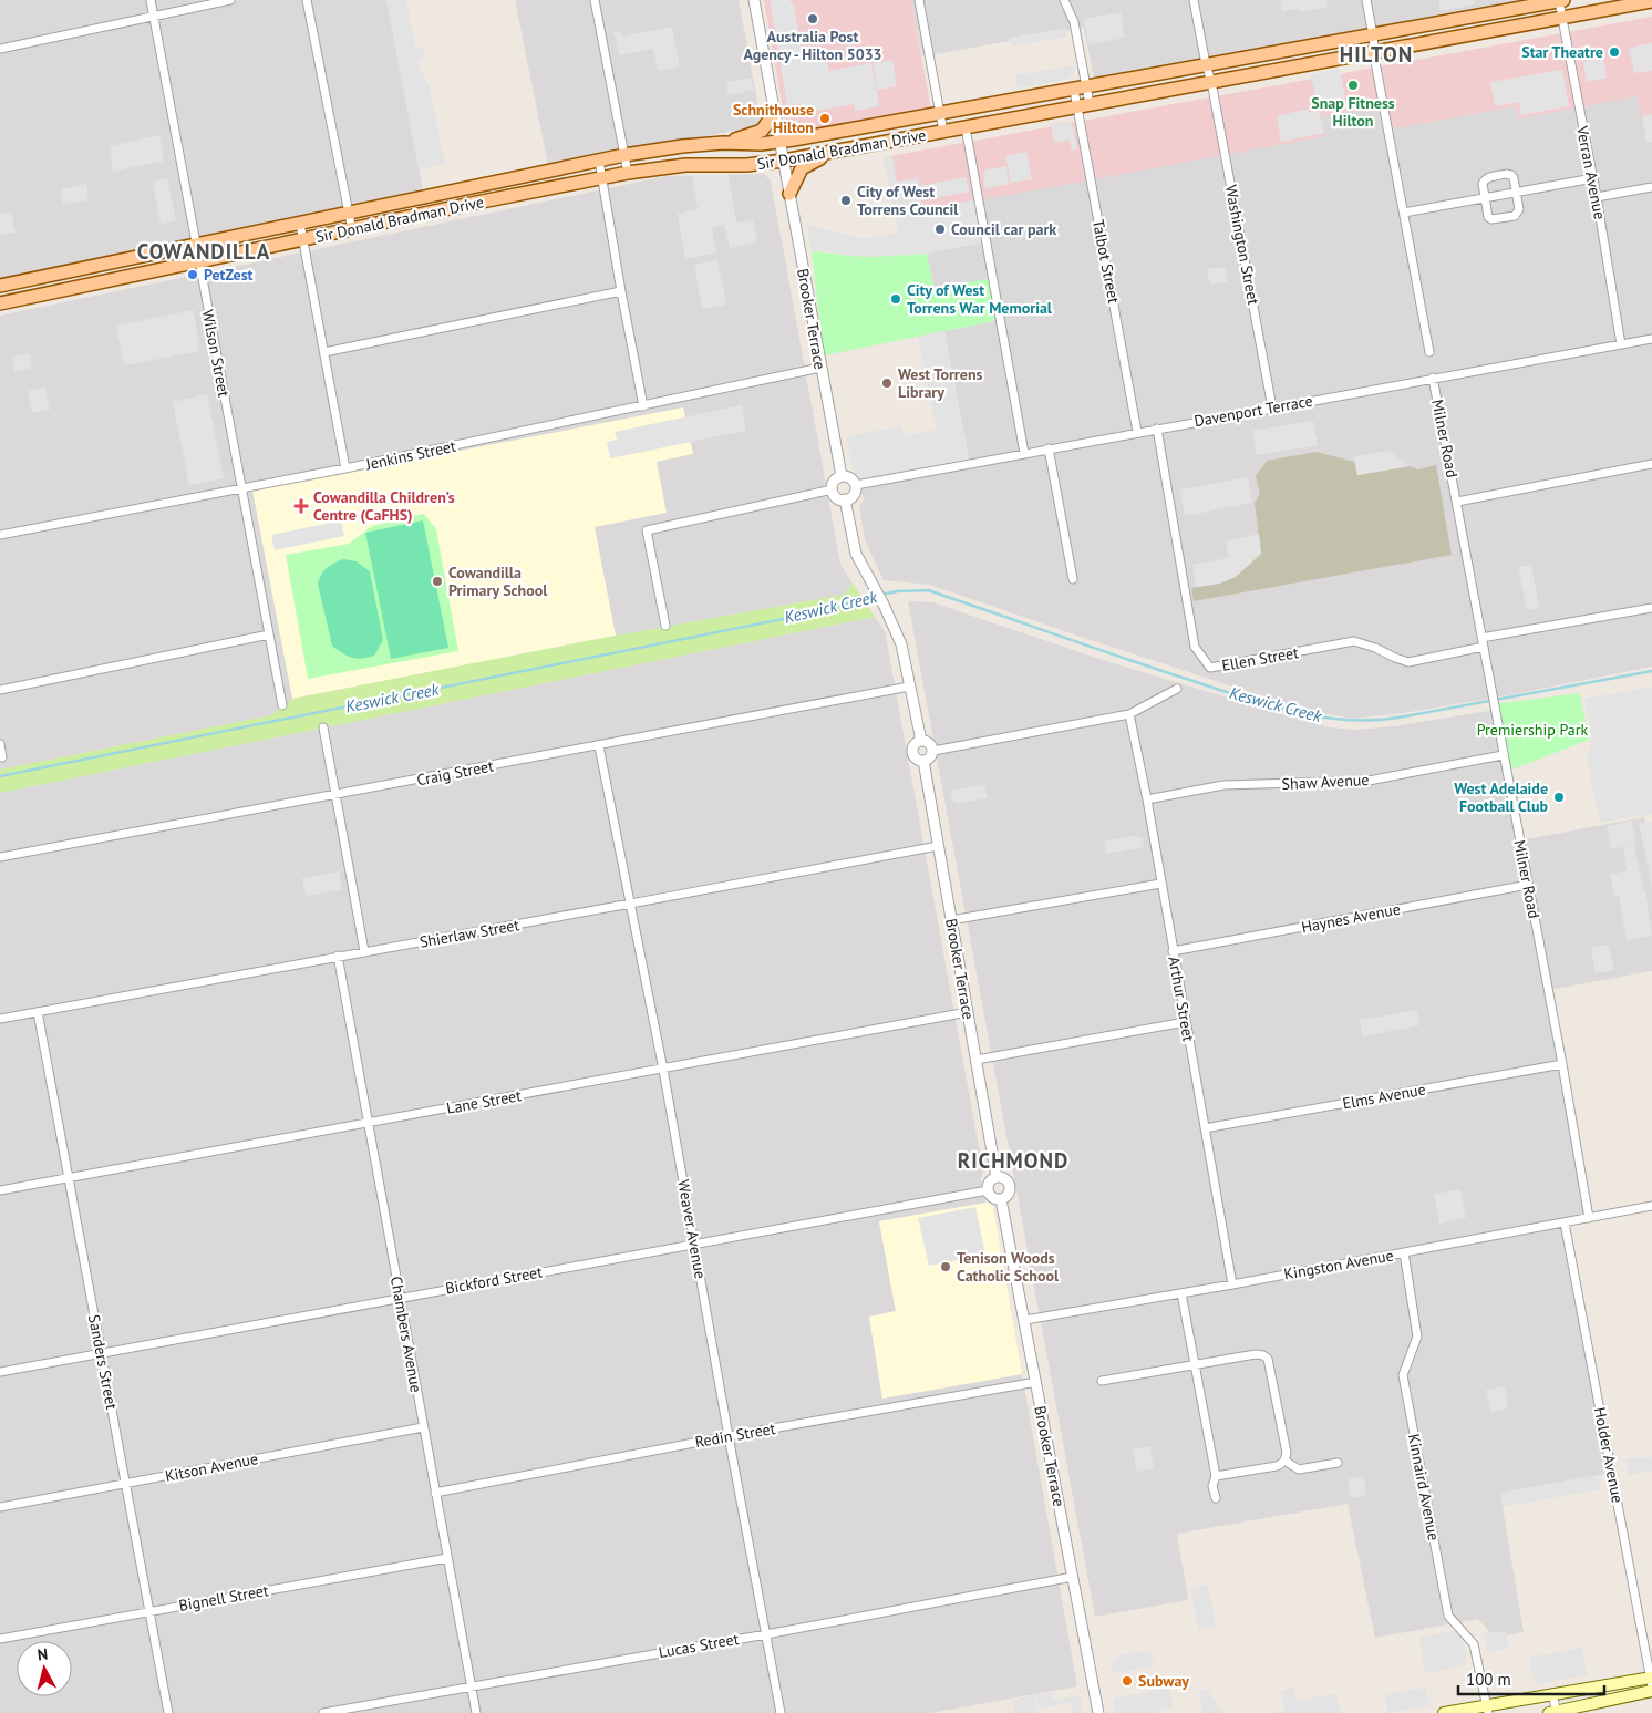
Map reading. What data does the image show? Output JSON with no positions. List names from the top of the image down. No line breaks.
{"streets":{"main road":["Sir Donald Bradman Drive"],"street":["Verran Avenue","Washington Street","Talbot Street","Brooker Terrace","Wilson Street","Davenport Terrace","Milner Road","Jenkins Street","Ellen Street","Craig Street","Shaw Avenue","Haynes Avenue","Shierlaw Street","Arthur Street","Elms Avenue","Lane Street","Weaver Avenue","Kingston Avenue","Bickford Street","Chambers Avenue","Sanders Street","Redin Street","Holder Avenue","Kitson Avenue","Kinnaird Avenue","Bignell Street","Lucas Street"]},"crossings":[["Sir Donald Bradman Drive","Verran Avenue"],["Sir Donald Bradman Drive","Washington Street"],["Sir Donald Bradman Drive","Talbot Street"],["Sir Donald Bradman Drive","Brooker Terrace"],["Sir Donald Bradman Drive","Wilson Street"],["Verran Avenue","Davenport Terrace"],["Washington Street","Davenport Terrace"],["Talbot Street","Davenport Terrace"],["Brooker Terrace","Davenport Terrace"],["Brooker Terrace","Jenkins Street"],["Brooker Terrace","Shierlaw Street"],["Brooker Terrace","Lane Street"],["Brooker Terrace","Kingston Avenue"],["Brooker Terrace","Bickford Street"],["Brooker Terrace","Redin Street"],["Brooker Terrace","Lucas Street"],["Wilson Street","Jenkins Street"],["Davenport Terrace","Milner Road"],["Davenport Terrace","Ellen Street"],["Milner Road","Ellen Street"],["Milner Road","Shaw Avenue"],["Milner Road","Haynes Avenue"],["Milner Road","Elms Avenue"],["Milner Road","Kingston Avenue"],["Craig Street","Weaver Avenue"],["Shaw Avenue","Arthur Street"],["Haynes Avenue","Arthur Street"],["Shierlaw Street","Weaver Avenue"],["Shierlaw Street","Chambers Avenue"],["Shierlaw Street","Sanders Street"],["Arthur Street","Elms Avenue"],["Arthur Street","Kingston Avenue"],["Lane Street","Weaver Avenue"],["Lane Street","Chambers Avenue"],["Lane Street","Sanders Street"],["Weaver Avenue","Bickford Street"],["Weaver Avenue","Redin Street"],["Weaver Avenue","Lucas Street"],["Kingston Avenue","Holder Avenue"],["Kingston Avenue","Kinnaird Avenue"],["Bickford Street","Chambers Avenue"],["Bickford Street","Sanders Street"],["Chambers Avenue","Redin Street"],["Chambers Avenue","Kitson Avenue"],["Chambers Avenue","Bignell Street"],["Chambers Avenue","Lucas Street"],["Sanders Street","Kitson Avenue"],["Sanders Street","Bignell Street"]],"districts":["HILTON","COWANDILLA","RICHMOND"],"water":["Keswick Creek"],"parks":["Premiership Park"],"places":{"other":["Australia Post Agency - Hilton 5033","Star Theatre","Snap Fitness Hilton","Schnithouse Hilton","City of West Torrens Council","Council car park","PetZest","City of West Torrens War Memorial","West Torrens Library","Cowandilla Primary School","West Adelaide Football Club","Tenison Woods Catholic School","Subway"],"health":["Cowandilla Children’s Centre (CaFHS)"]},"scale_bar":"100 m","north":"top"}
